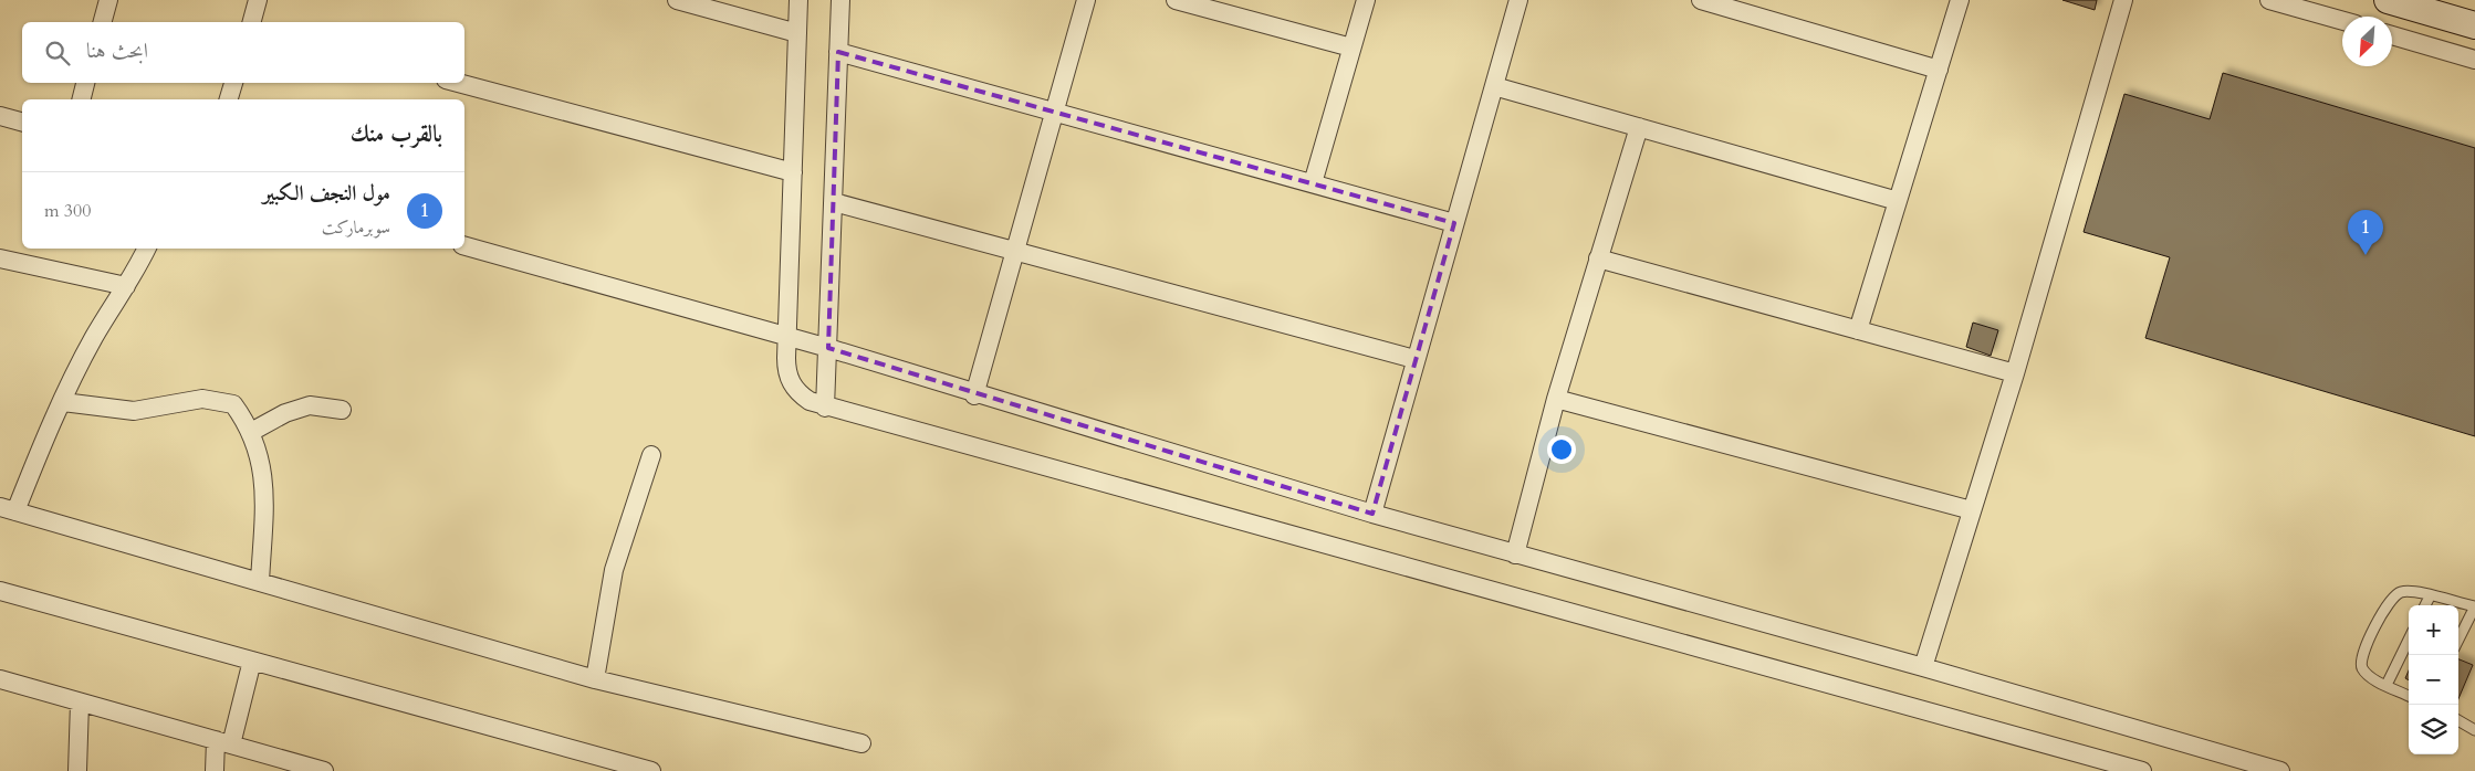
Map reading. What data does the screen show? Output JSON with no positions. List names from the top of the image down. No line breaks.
{"north":"bottom left","page":{"search":"ابحث هنا","heading":"بالقرب منك","list":[{"mark":"1","name":"مول النجف الكبير","note":"سوبرماركت","value":"300 m"}],"pins":"1","map_buttons":["+","−"]}}
